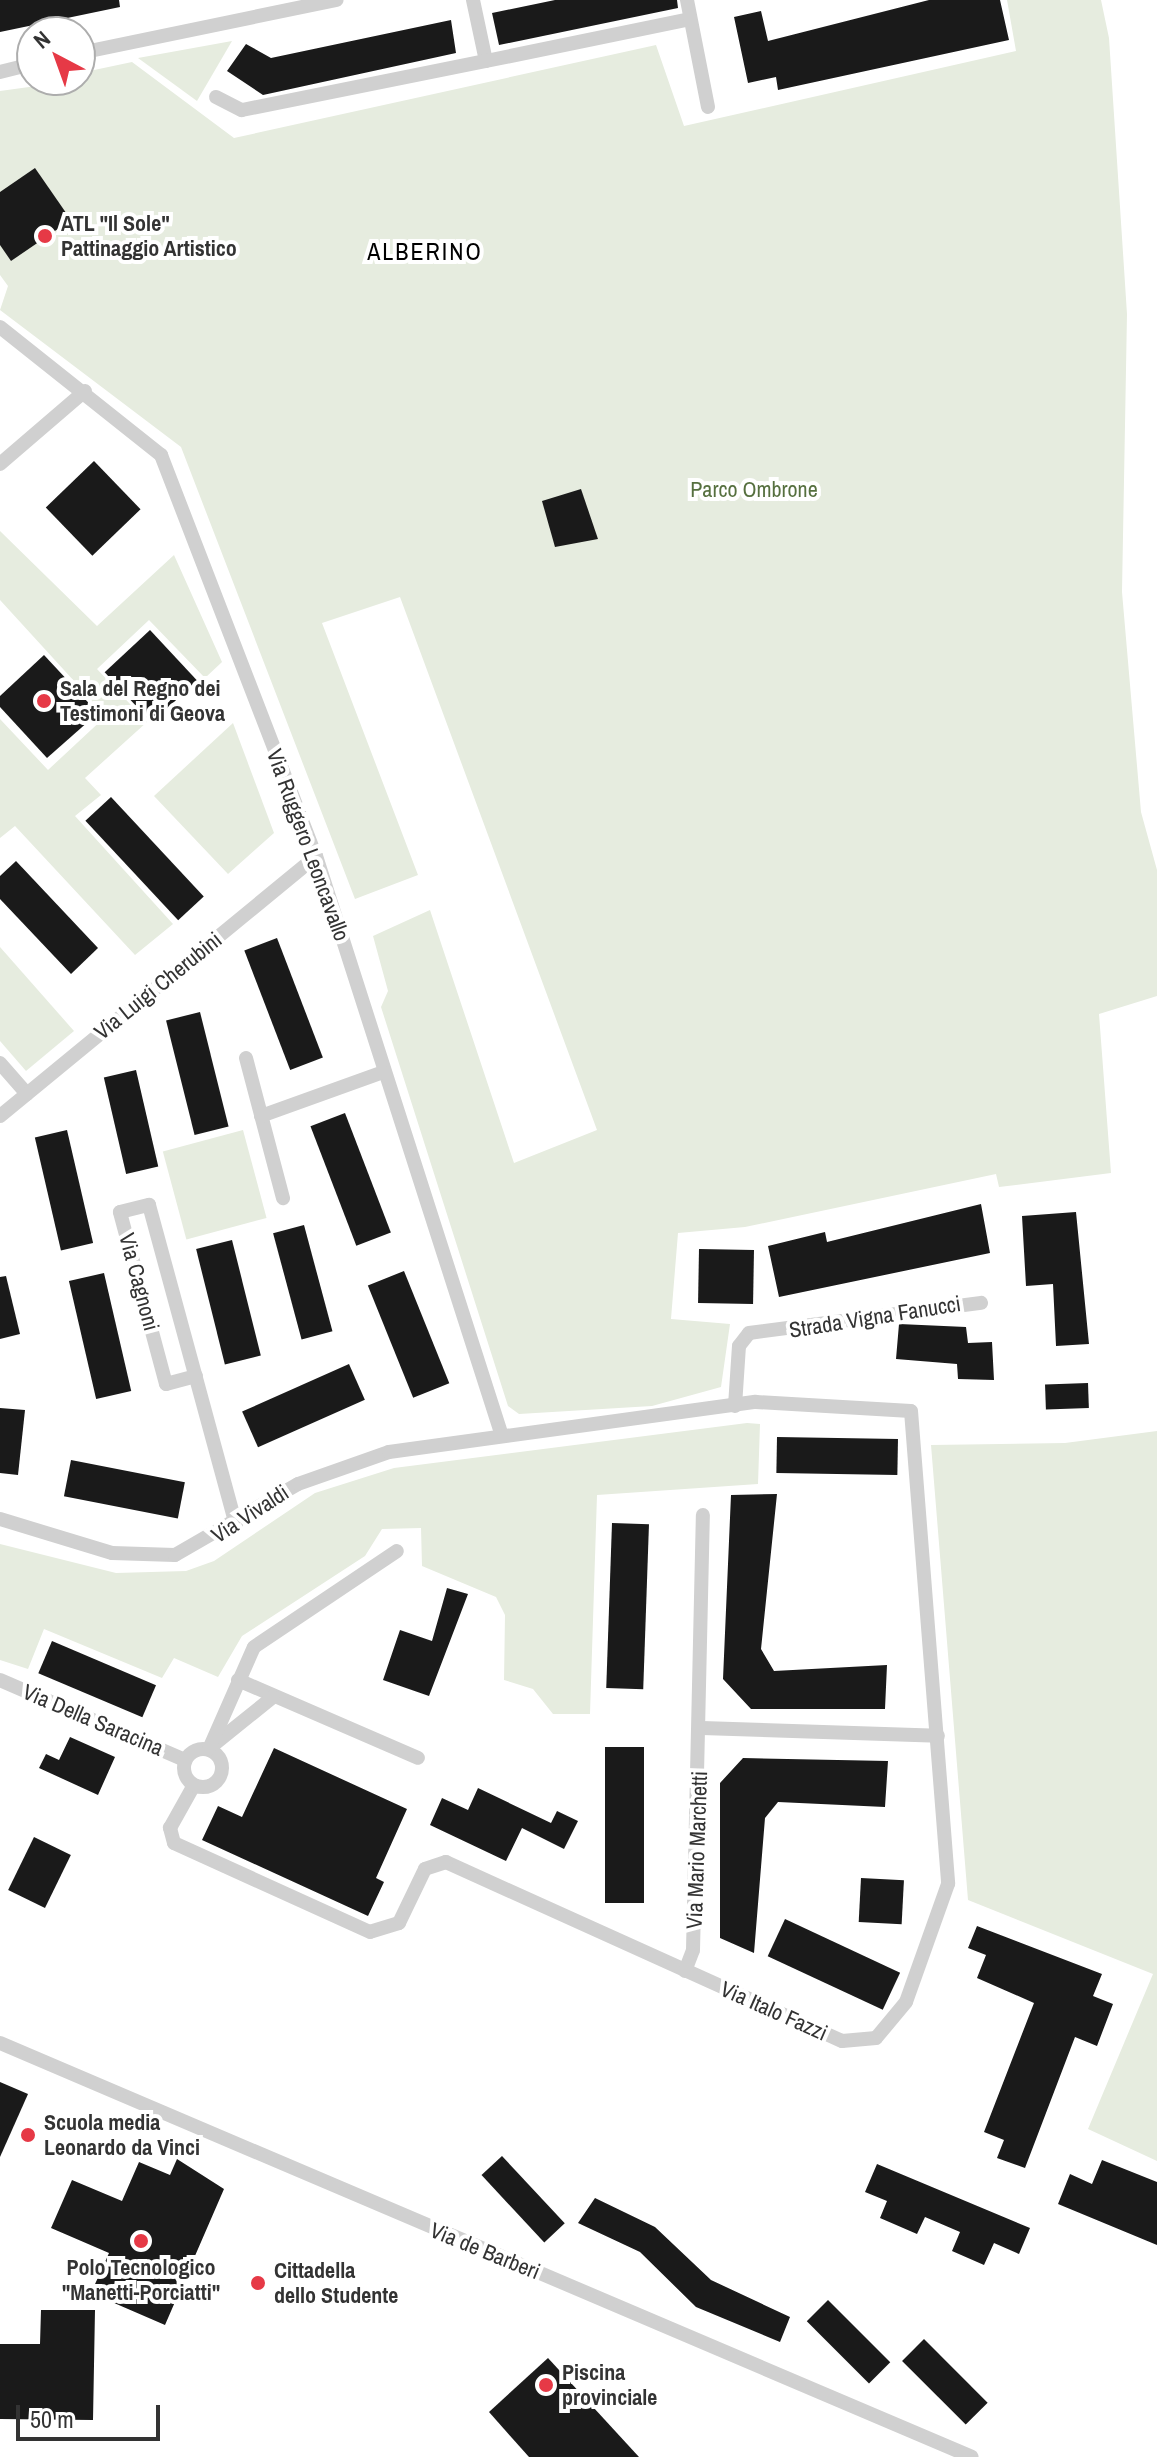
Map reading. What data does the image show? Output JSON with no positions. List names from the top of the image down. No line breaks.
{"streets":{"street":["Via Ruggero Leoncavallo","Via Luigi Cherubini","Via Cagnoni","Strada Vigna Fanucci","Via Vivaldi","Via Della Saracina","Via Mario Marchetti","Via Italo Fazzi","Via de Barberi"]},"crossings":[["Via Ruggero Leoncavallo","Via Luigi Cherubini"],["Via Ruggero Leoncavallo","Via Vivaldi"],["Via Cagnoni","Via Vivaldi"],["Strada Vigna Fanucci","Via Italo Fazzi"],["Via Della Saracina","Via Italo Fazzi"],["Via Mario Marchetti","Via Italo Fazzi"]],"districts":["ALBERINO"],"parks":["Parco Ombrone"],"places":["ATL \"Il Sole\" Pattinaggio Artistico","Sala del Regno dei Testimoni di Geova","Scuola media Leonardo da Vinci","Polo Tecnologico \"Manetti-Porciatti\"","Cittadella dello Studente","Piscina provinciale"],"scale_bar":"50 m","north":"top left"}
